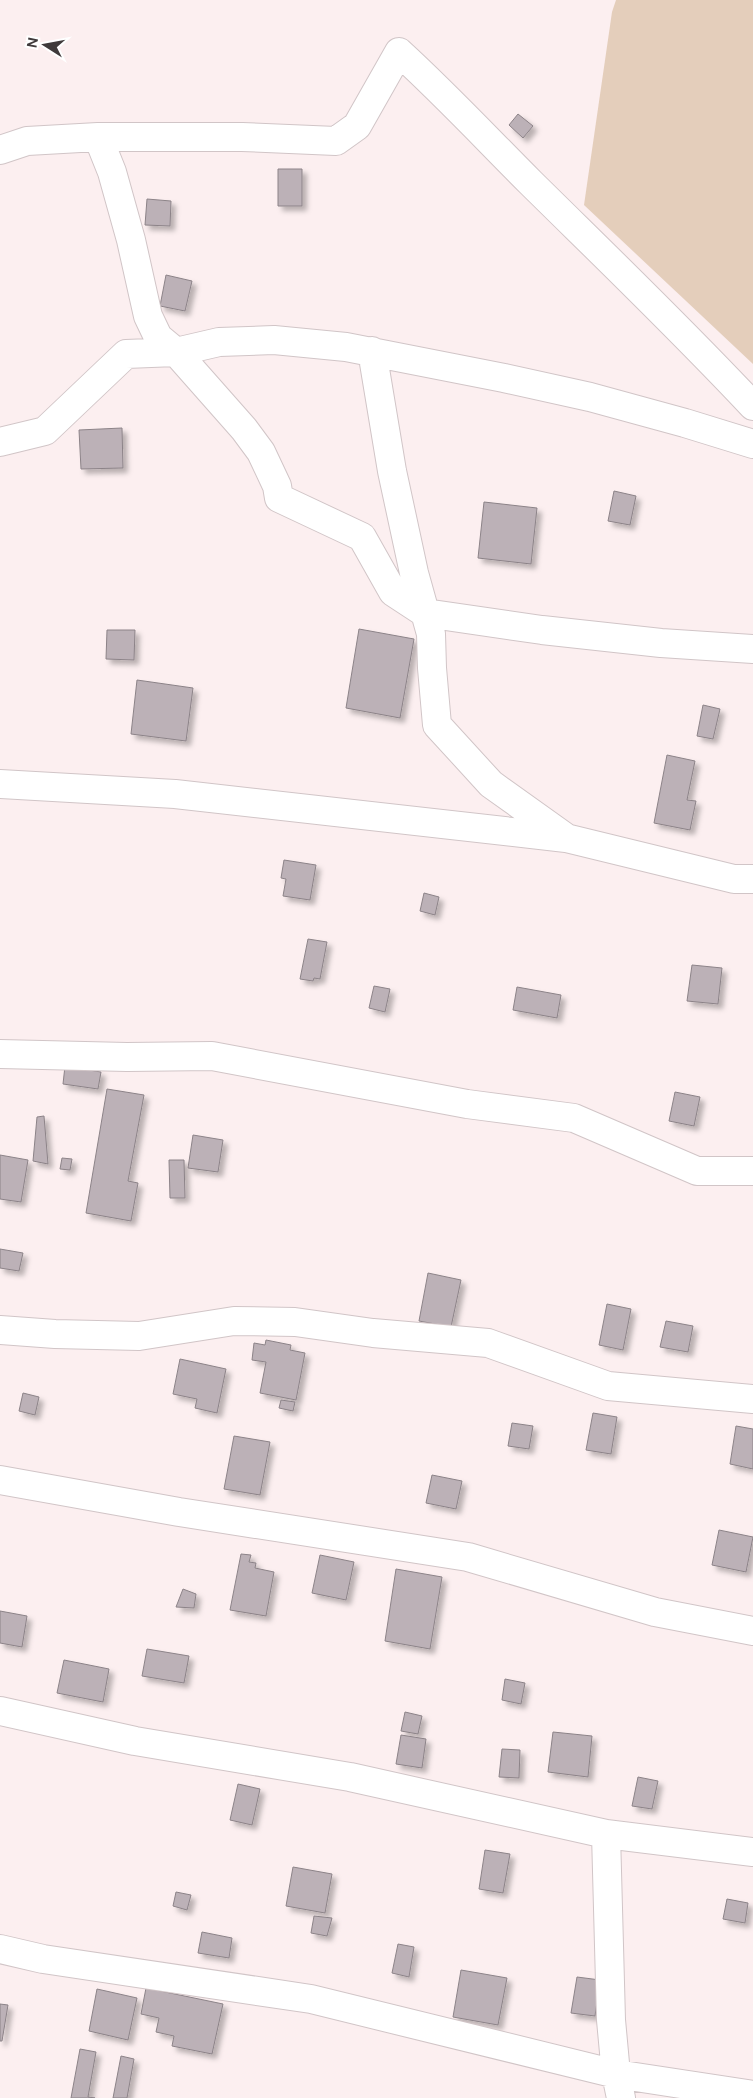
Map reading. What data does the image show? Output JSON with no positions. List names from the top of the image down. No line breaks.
{"north":"left"}
